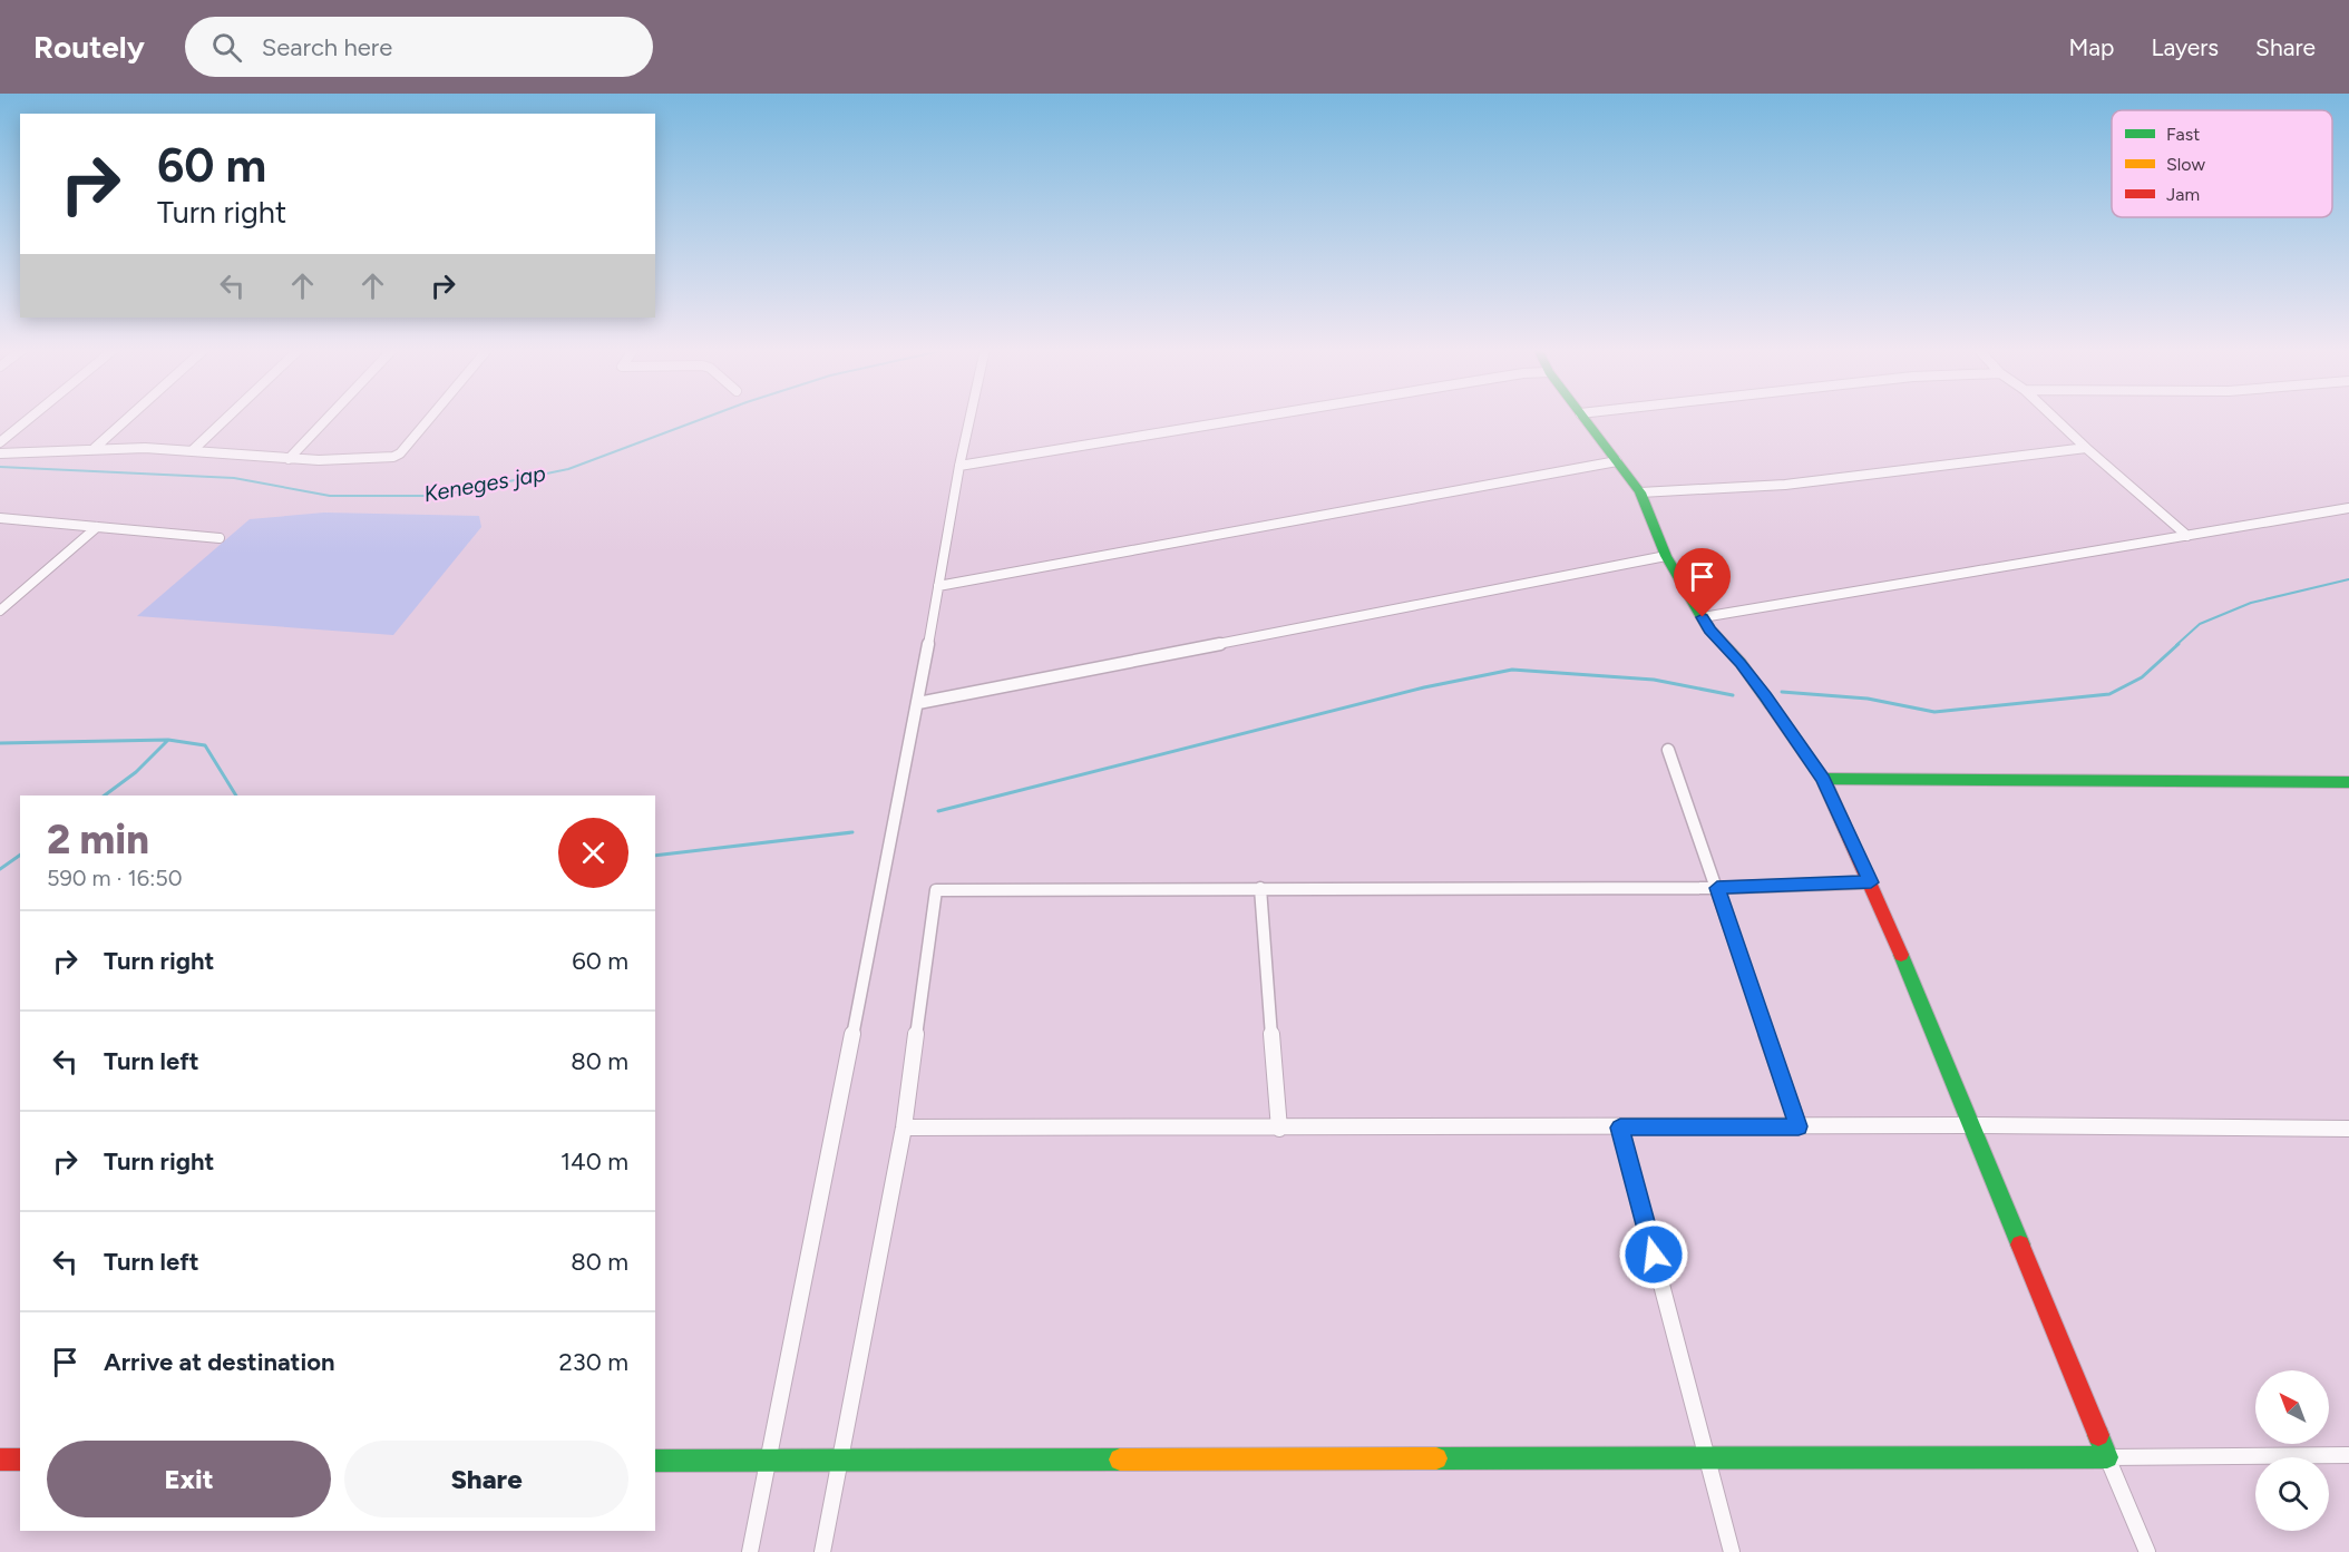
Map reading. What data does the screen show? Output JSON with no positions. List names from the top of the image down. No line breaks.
{"water":["Keneges jap"],"legend":["Fast","Slow","Jam"],"north":"top left","page":{"header":"Routely","search":"Search here","nav":["Map","Layers","Share"],"turn":["60 m","Turn right"],"heading":["2 min","590 m · 16:50"],"list":[{"name":"Turn right","value":"60 m"},{"name":"Turn left","value":"80 m"},{"name":"Turn right","value":"140 m"},{"name":"Turn left","value":"80 m"},{"name":"Arrive at destination","value":"230 m"}],"buttons":["Exit","Share"]}}
